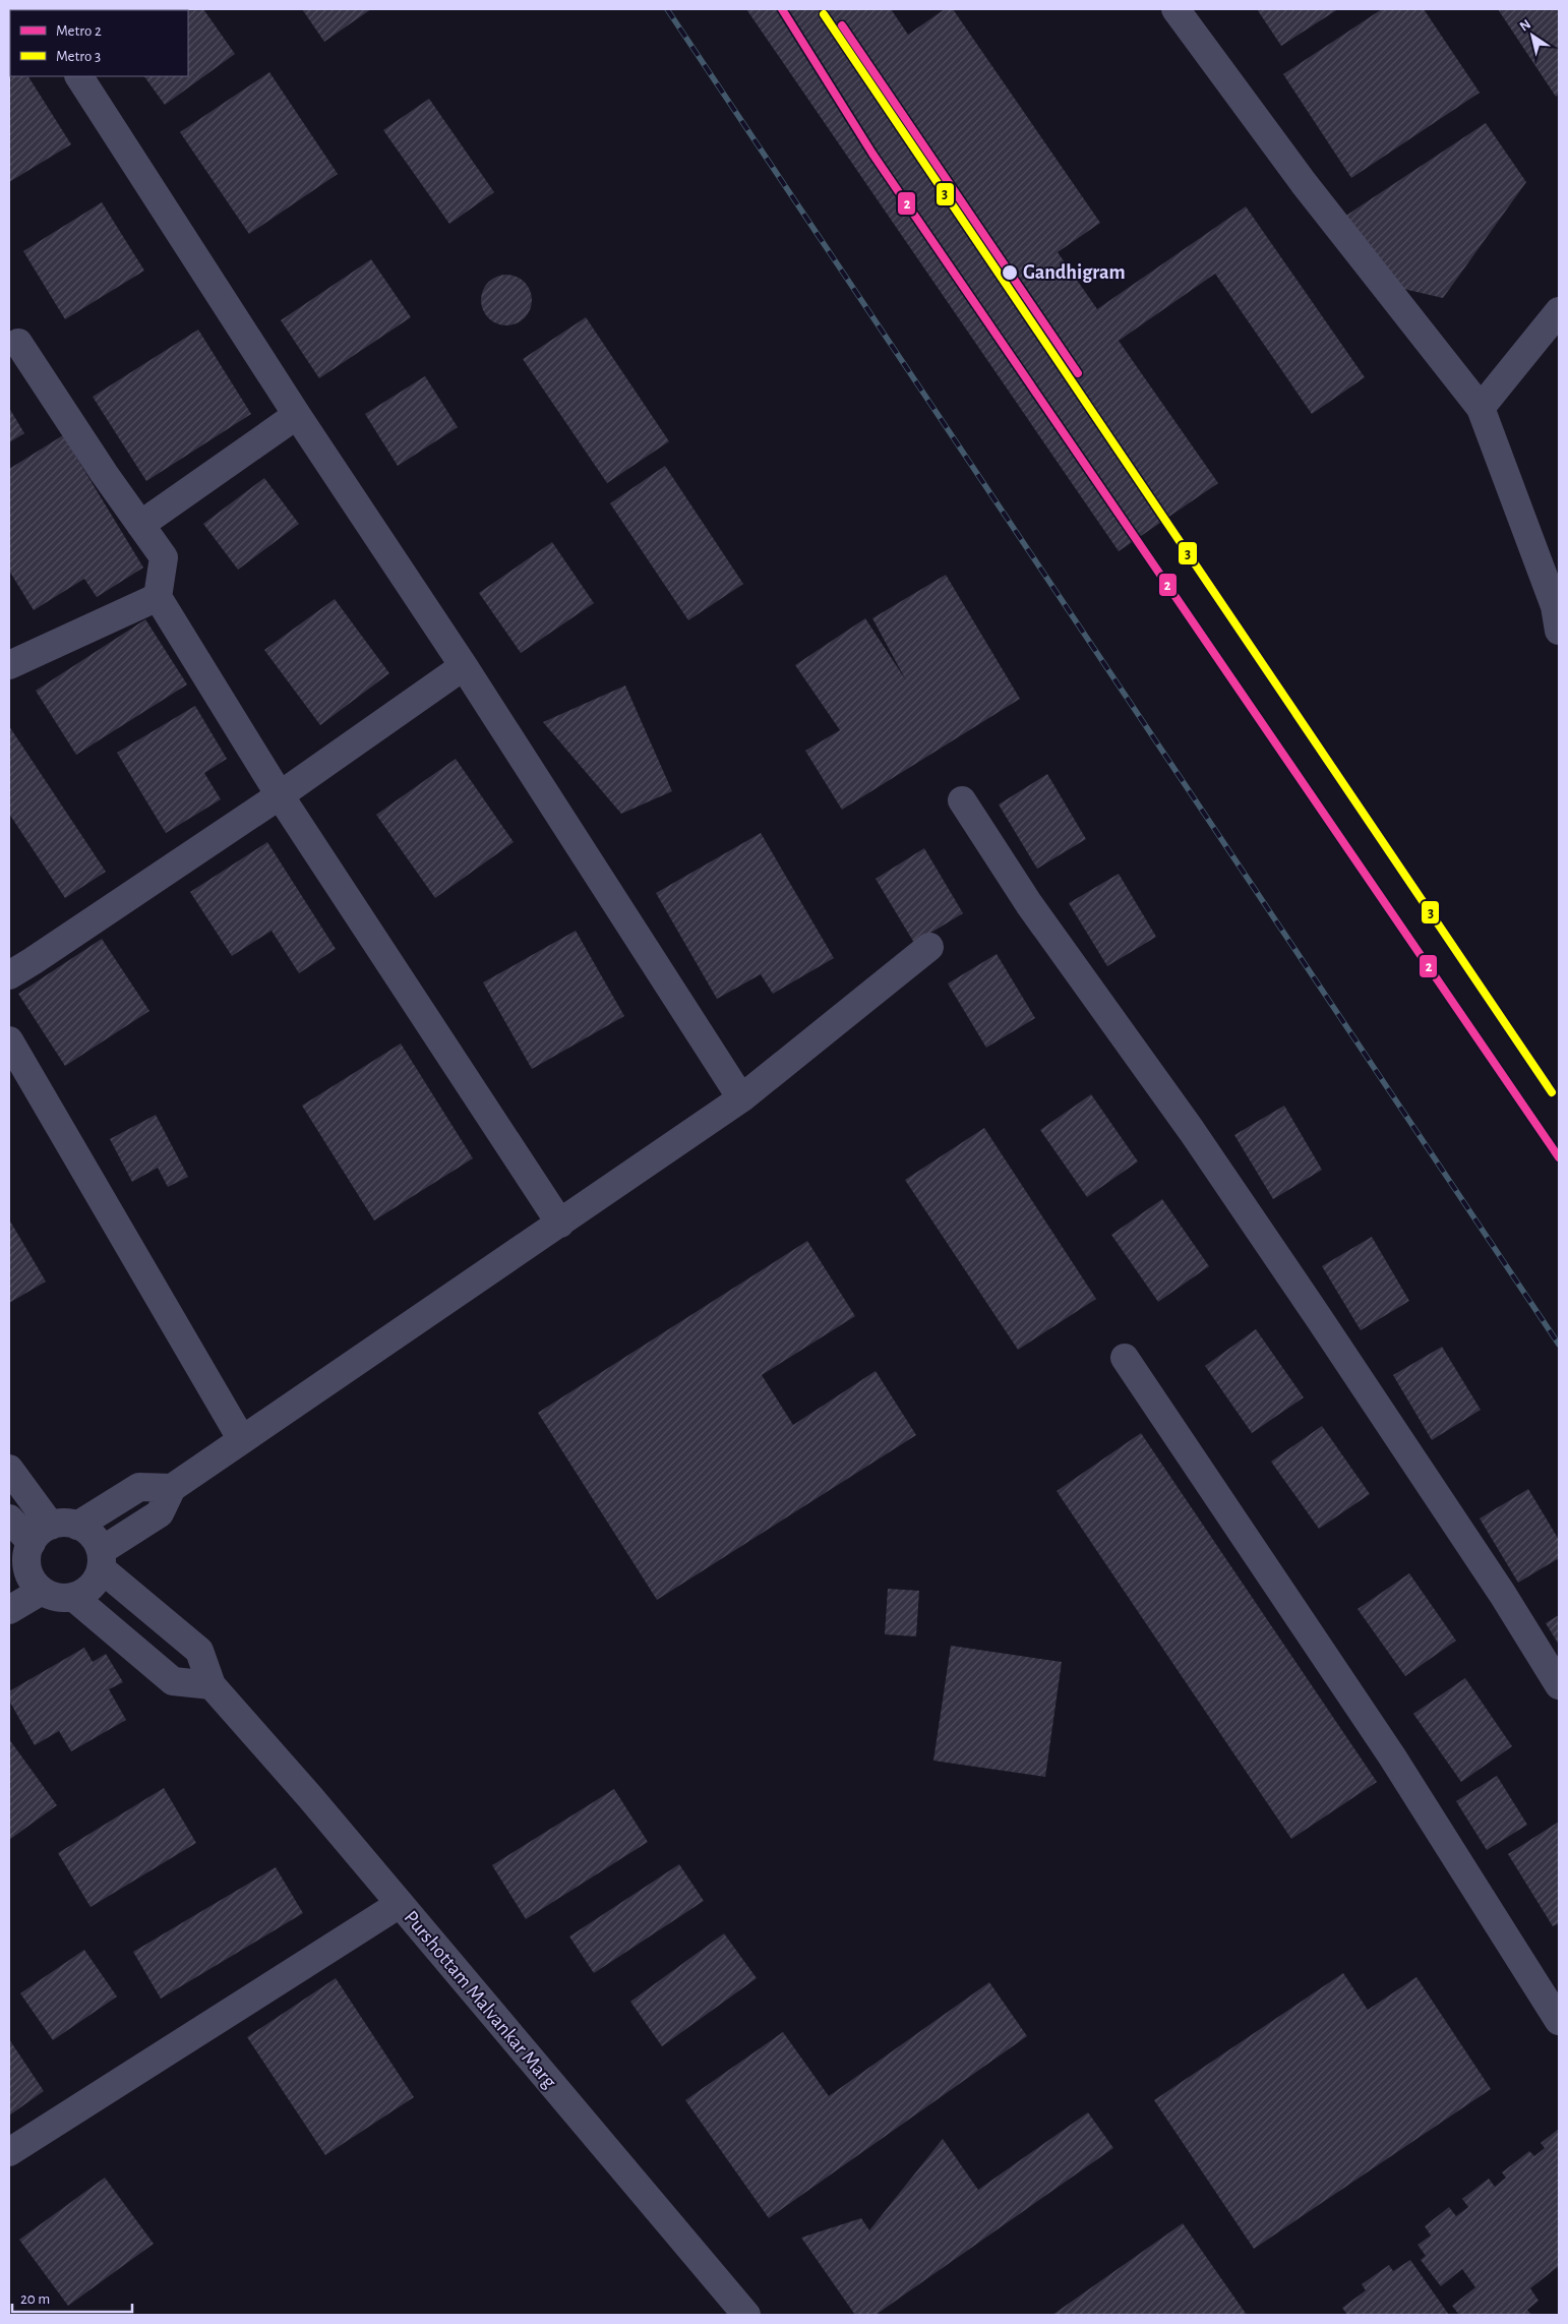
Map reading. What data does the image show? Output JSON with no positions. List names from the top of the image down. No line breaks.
{"streets":{"street":["Purshottam Malvankar Marg"]},"places":["Gandhigram"],"lines":["metro line 2","metro line 3"],"legend":["Metro 2","Metro 3"],"scale_bar":"20 m","north":"top left"}
